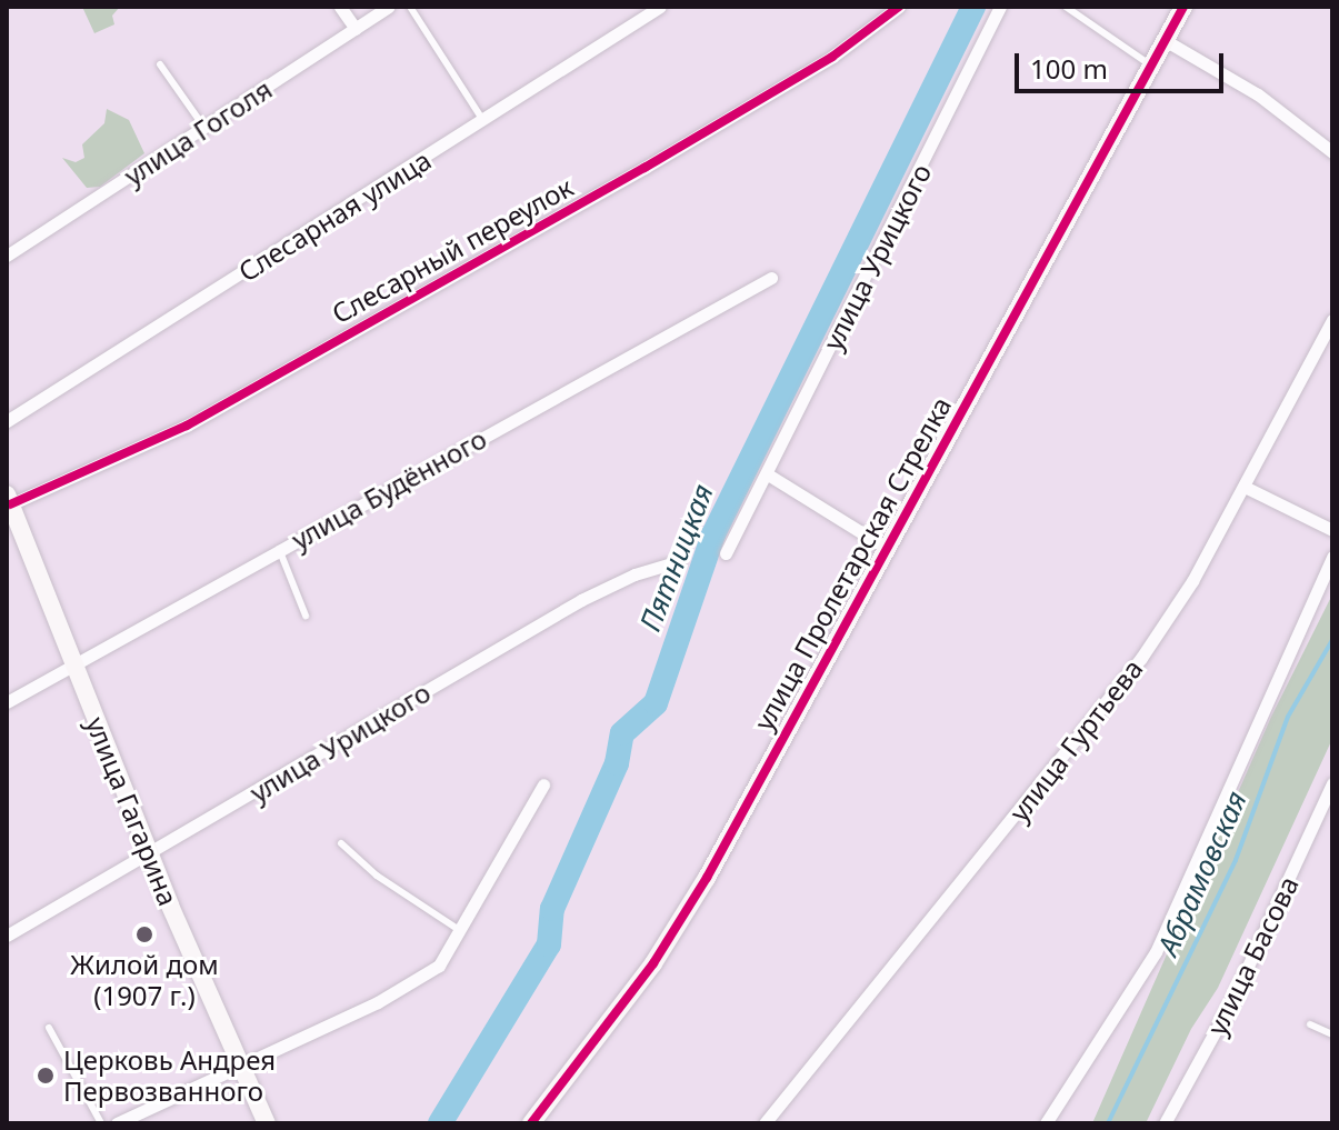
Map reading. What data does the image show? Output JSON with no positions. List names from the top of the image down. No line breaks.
{"streets":{"street":["улица Гоголя","Слесарная улица","Слесарный переулок","улица Урицкого","улица Будённого","улица Пролетарская Стрелка","улица Гуртьева","улица Гагарина","улица Басова"]},"crossings":[["Слесарный переулок","улица Гагарина"],["улица Урицкого","улица Гагарина"],["улица Будённого","улица Гагарина"]],"water":["Пятницкая","Абрамовская"],"places":["Жилой дом (1907 г.)","Церковь Андрея Первозванного"],"scale_bar":"100 m"}
